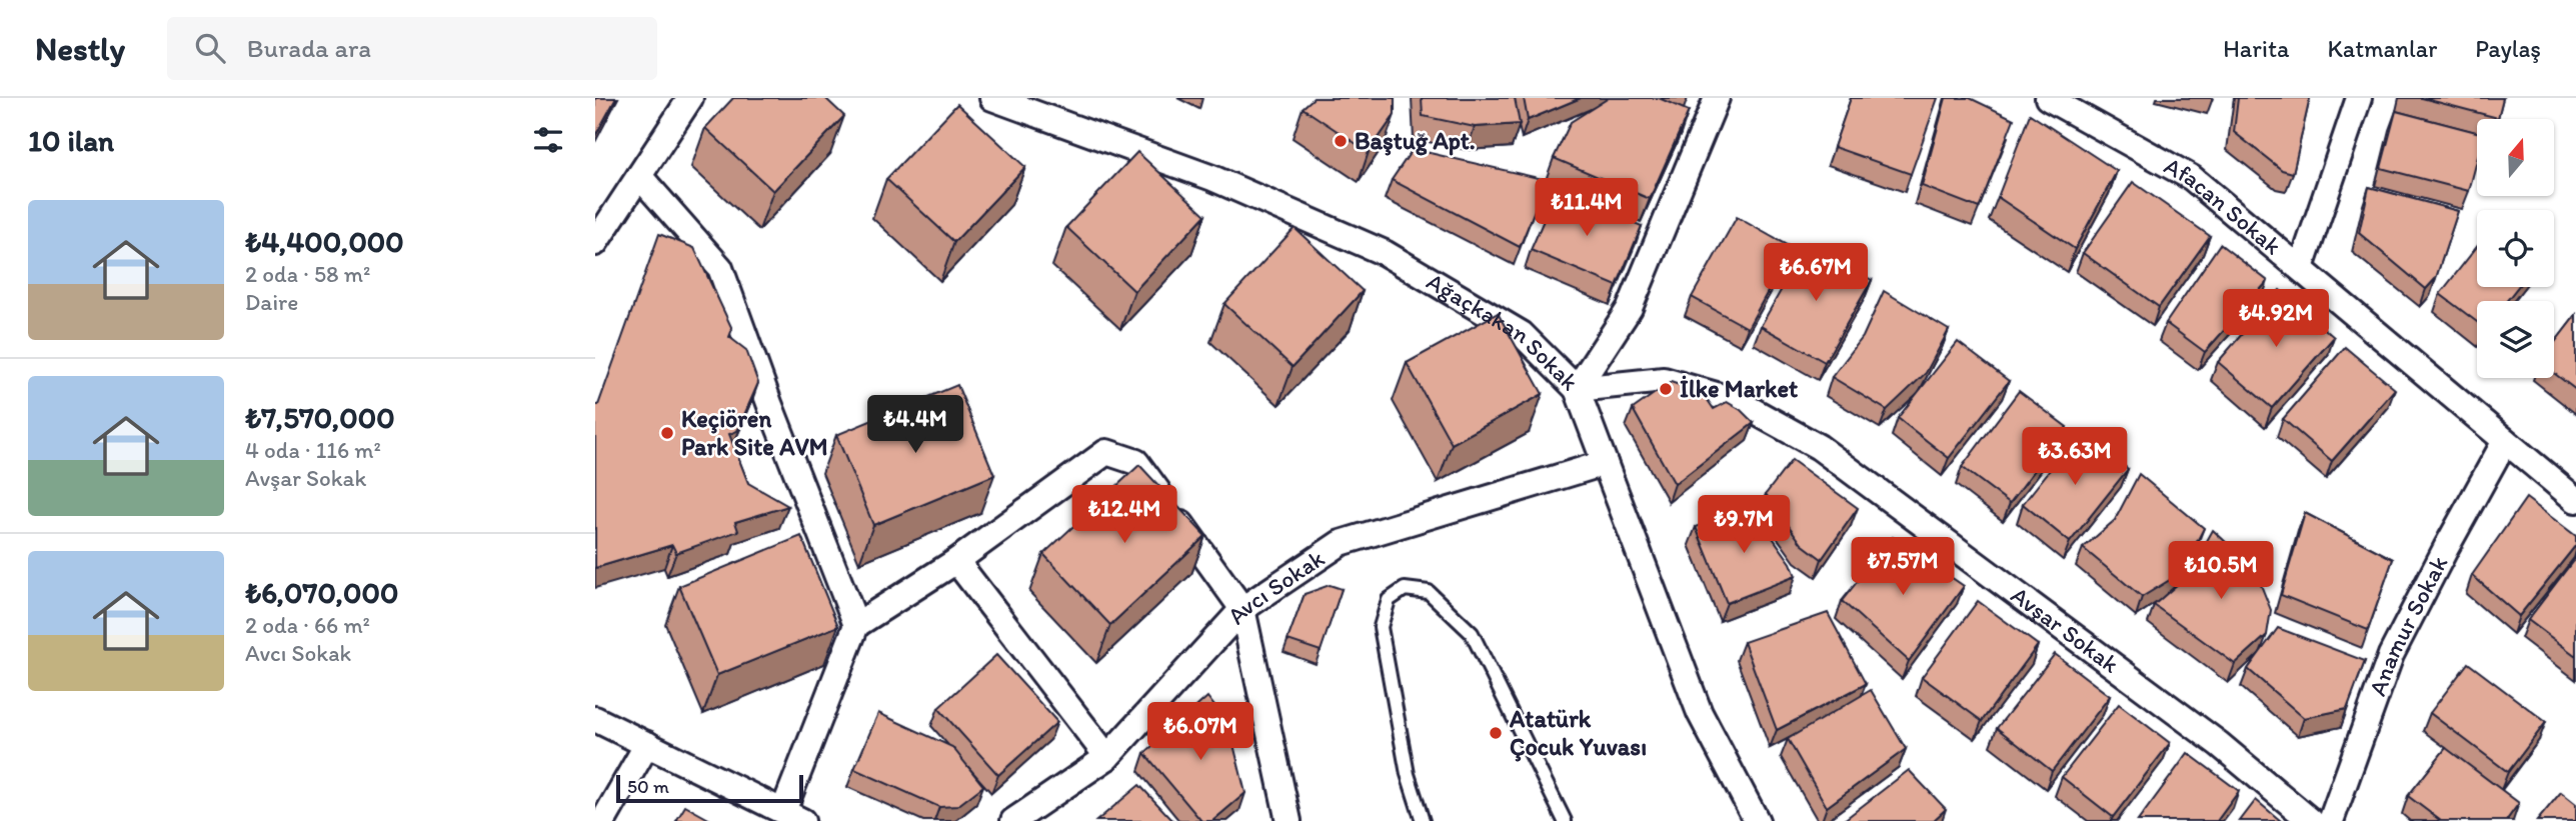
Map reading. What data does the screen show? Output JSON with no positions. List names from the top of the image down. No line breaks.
{"streets":{"street":["Afacan Sokak","Ağaçkakan Sokak","Avcı Sokak","Anamur Sokak","Avşar Sokak"]},"crossings":[["Afacan Sokak","Anamur Sokak"],["Ağaçkakan Sokak","Avcı Sokak"],["Ağaçkakan Sokak","Avşar Sokak"]],"places":["Baştuğ Apt.","İlke Market","Keçiören Park Site AVM","Atatürk Çocuk Yuvası"],"scale_bar":"50 m","north":"top","page":{"header":"Nestly","search":"Burada ara","nav":["Harita","Katmanlar","Paylaş"],"heading":"10 ilan","price":["₺11.4M","₺6.67M","₺4.92M","₺4.4M","₺3.63M","₺12.4M","₺9.7M","₺7.57M","₺10.5M","₺6.07M"],"list":[{"name":"₺4,400,000","note":"2 oda · 58 m² · Daire"},{"name":"₺7,570,000","note":"4 oda · 116 m² · Avşar Sokak"},{"name":"₺6,070,000","note":"2 oda · 66 m² · Avcı Sokak"}],"scale":"50 m"}}
